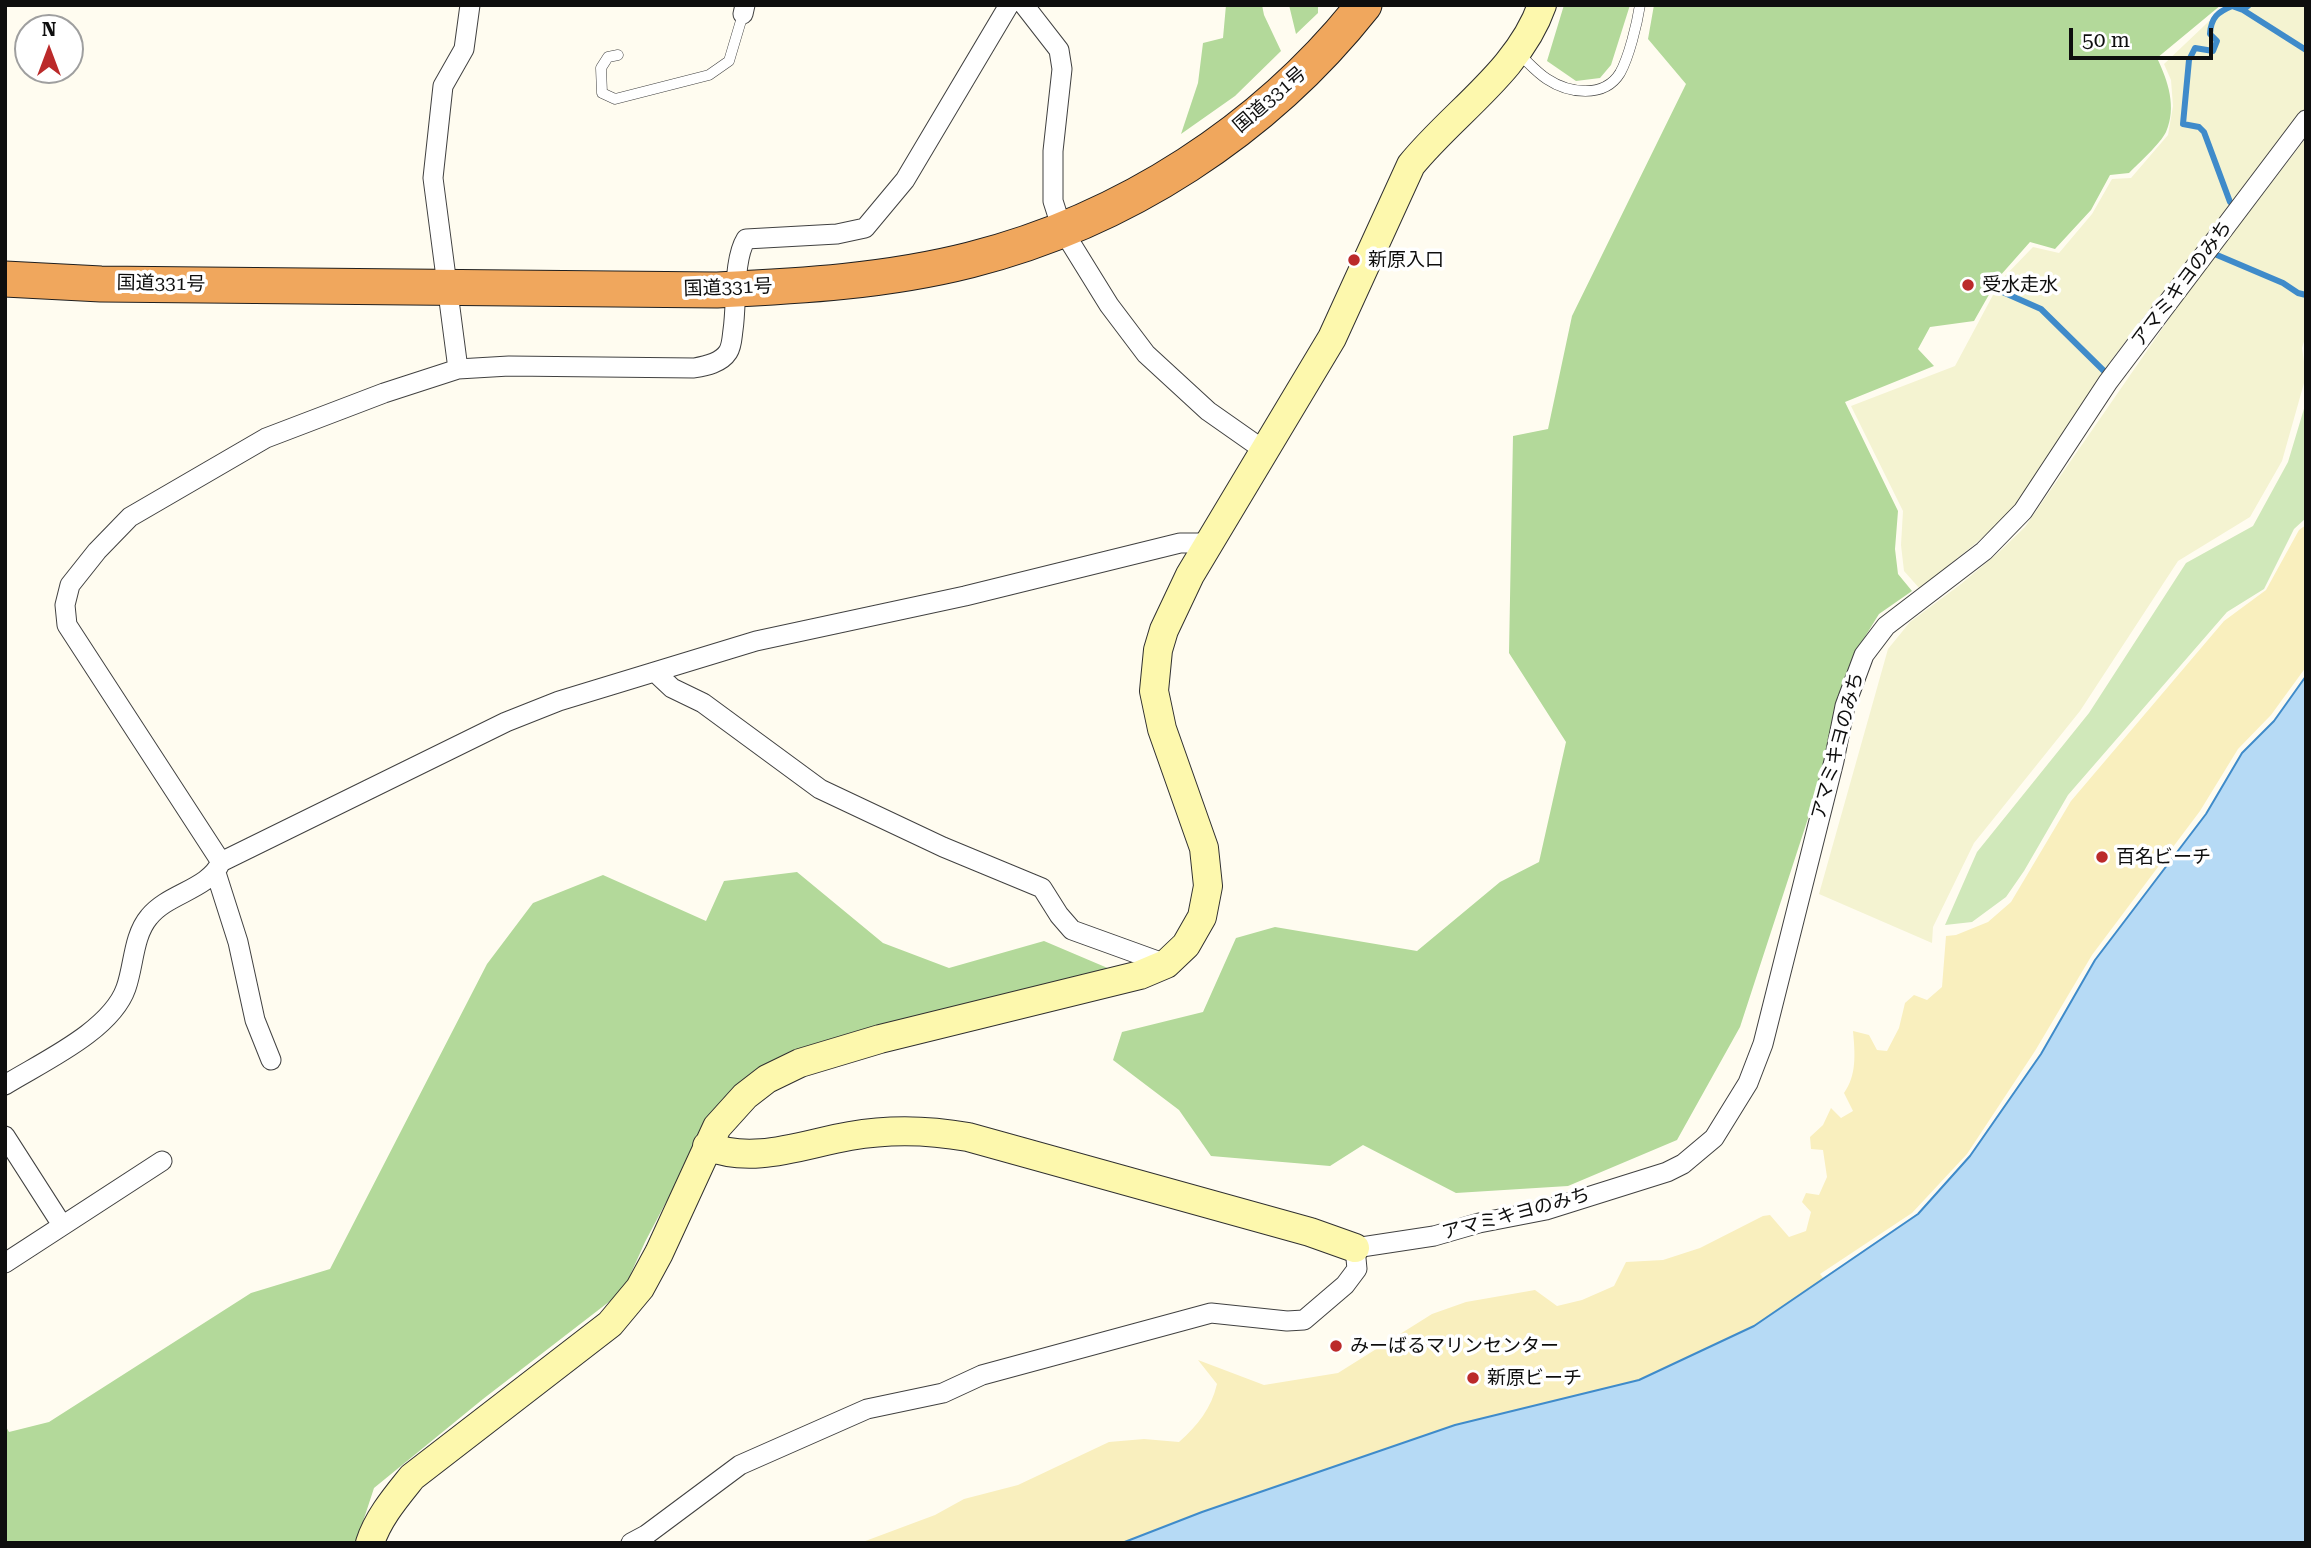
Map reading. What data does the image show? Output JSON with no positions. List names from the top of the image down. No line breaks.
{"streets":{"highway":["国道331号"],"street":["アマミキヨのみち"]},"places":["新原入口","受水走水","百名ビーチ","みーばるマリンセンター","新原ビーチ"],"scale_bar":"50 m","north":"top"}
